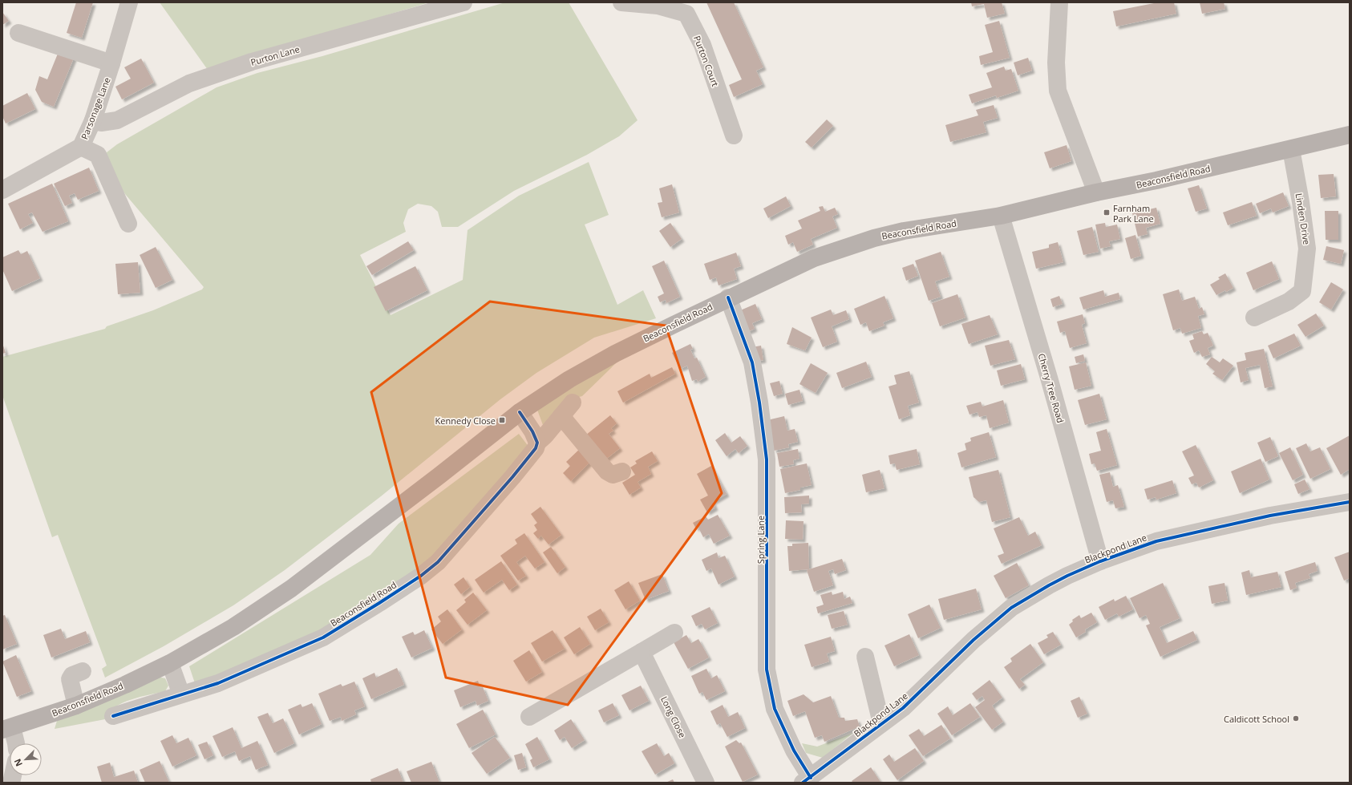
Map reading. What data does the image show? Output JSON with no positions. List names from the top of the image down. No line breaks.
{"streets":{"main road":["Beaconsfield Road"],"street":["Purton Lane","Purton Court","Parsonage Lane","Linden Drive","Cherry Tree Road","Spring Lane","Blackpond Lane","Long Close"]},"crossings":[["Purton Lane","Parsonage Lane"],["Beaconsfield Road","Linden Drive"],["Beaconsfield Road","Cherry Tree Road"],["Beaconsfield Road","Spring Lane"],["Cherry Tree Road","Blackpond Lane"],["Spring Lane","Blackpond Lane"]],"places":{"transit":["Farnham Park Lane","Kennedy Close"],"other":["Caldicott School"]},"north":"bottom left"}
